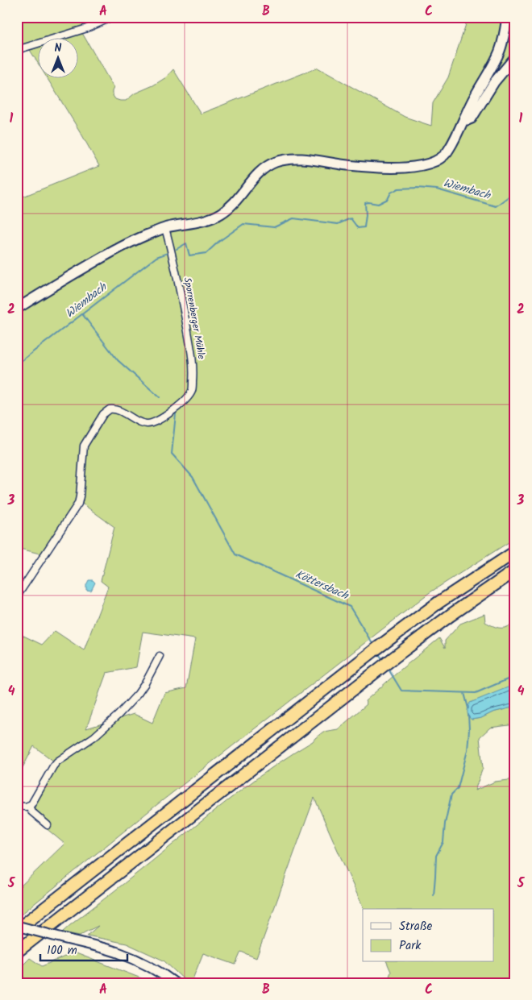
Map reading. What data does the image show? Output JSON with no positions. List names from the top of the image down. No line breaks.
{"streets":{"street":["Sporrenberger Mühle"]},"water":["Wiembach","Köttersbach"],"legend":["Straße","Park"],"scale_bar":"100 m","north":"top","grid":{"columns":["A","B","C"],"rows":["1","2","3","4","5"]}}
